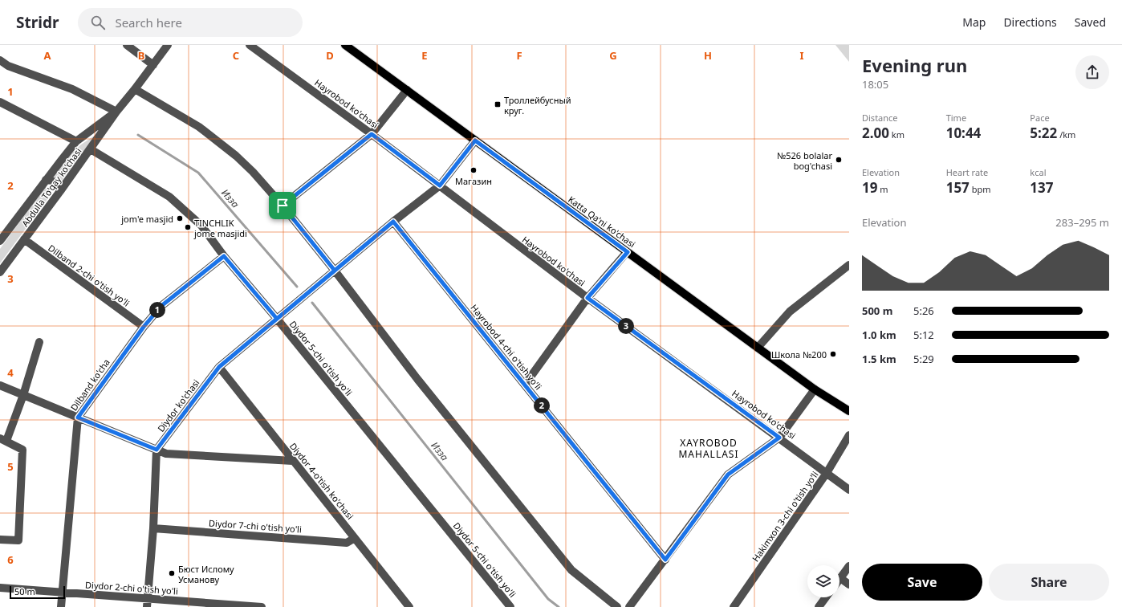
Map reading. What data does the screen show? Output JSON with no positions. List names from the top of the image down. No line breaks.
{"streets":{"main road":["Katta Qa'ni ko'chasi"],"street":["Hayrobod ko'chasi","Abdulla To'qay ko'chasi","Dilband 2-chi o'tish yo'li","Hayrobod 4-chi o'tish yo'li","Diydor 5-chi o'tish yo'li","Dilband ko'cha","Diydor ko'chasi","Diydor 4-o'tish ko'chasi","Hakimxon 3-chi o'tish yo'li","Diydor 7-chi o'tish yo'li","Diydor 2-chi o'tish yo'li"]},"crossings":[["Hayrobod ko'chasi","Diydor ko'chasi"],["Hayrobod ko'chasi","Hakimxon 3-chi o'tish yo'li"],["Abdulla To'qay ko'chasi","Dilband 2-chi o'tish yo'li"],["Abdulla To'qay ko'chasi","Diydor 5-chi o'tish yo'li"],["Katta Qa'ni ko'chasi","Diydor ko'chasi"],["Dilband 2-chi o'tish yo'li","Dilband ko'cha"],["Hayrobod 4-chi o'tish yo'li","Diydor ko'chasi"],["Diydor 5-chi o'tish yo'li","Dilband ko'cha"],["Diydor 5-chi o'tish yo'li","Diydor ko'chasi"],["Dilband ko'cha","Diydor 2-chi o'tish yo'li"],["Diydor ko'chasi","Diydor 4-o'tish ko'chasi"],["Diydor 4-o'tish ko'chasi","Diydor 7-chi o'tish yo'li"]],"districts":["XAYROBOD MAHALLASI"],"water":["Изза"],"places":{"transit":["Троллейбусный круг."],"other":["№526 bolalar bog'chasi","Магазин","jom'e masjid","TINCHLIK jome masjidi","Школа №200","Бюст Ислому Усманову"]},"scale_bar":"50 m","page":{"header":"Stridr","search":"Search here","nav":["Map","Directions","Saved"],"heading":["Evening run","18:05"],"stats":[["Distance","2.00 km"],["Time","10:44"],["Pace","5:22 /km"],["Elevation","19 m"],["Heart rate","157 bpm"],["kcal","137"]],"chart":["Elevation","283–295 m"],"list":[{"name":"500 m","note":"5:26"},{"name":"1.0 km","note":"5:12"},{"name":"1.5 km","note":"5:29"}],"pins":["1","3","2"],"buttons":["Save","Share"],"scale":"50 m"},"grid":{"columns":["A","B","C","D","E","F","G","H","I"],"rows":["1","2","3","4","5","6"]}}
